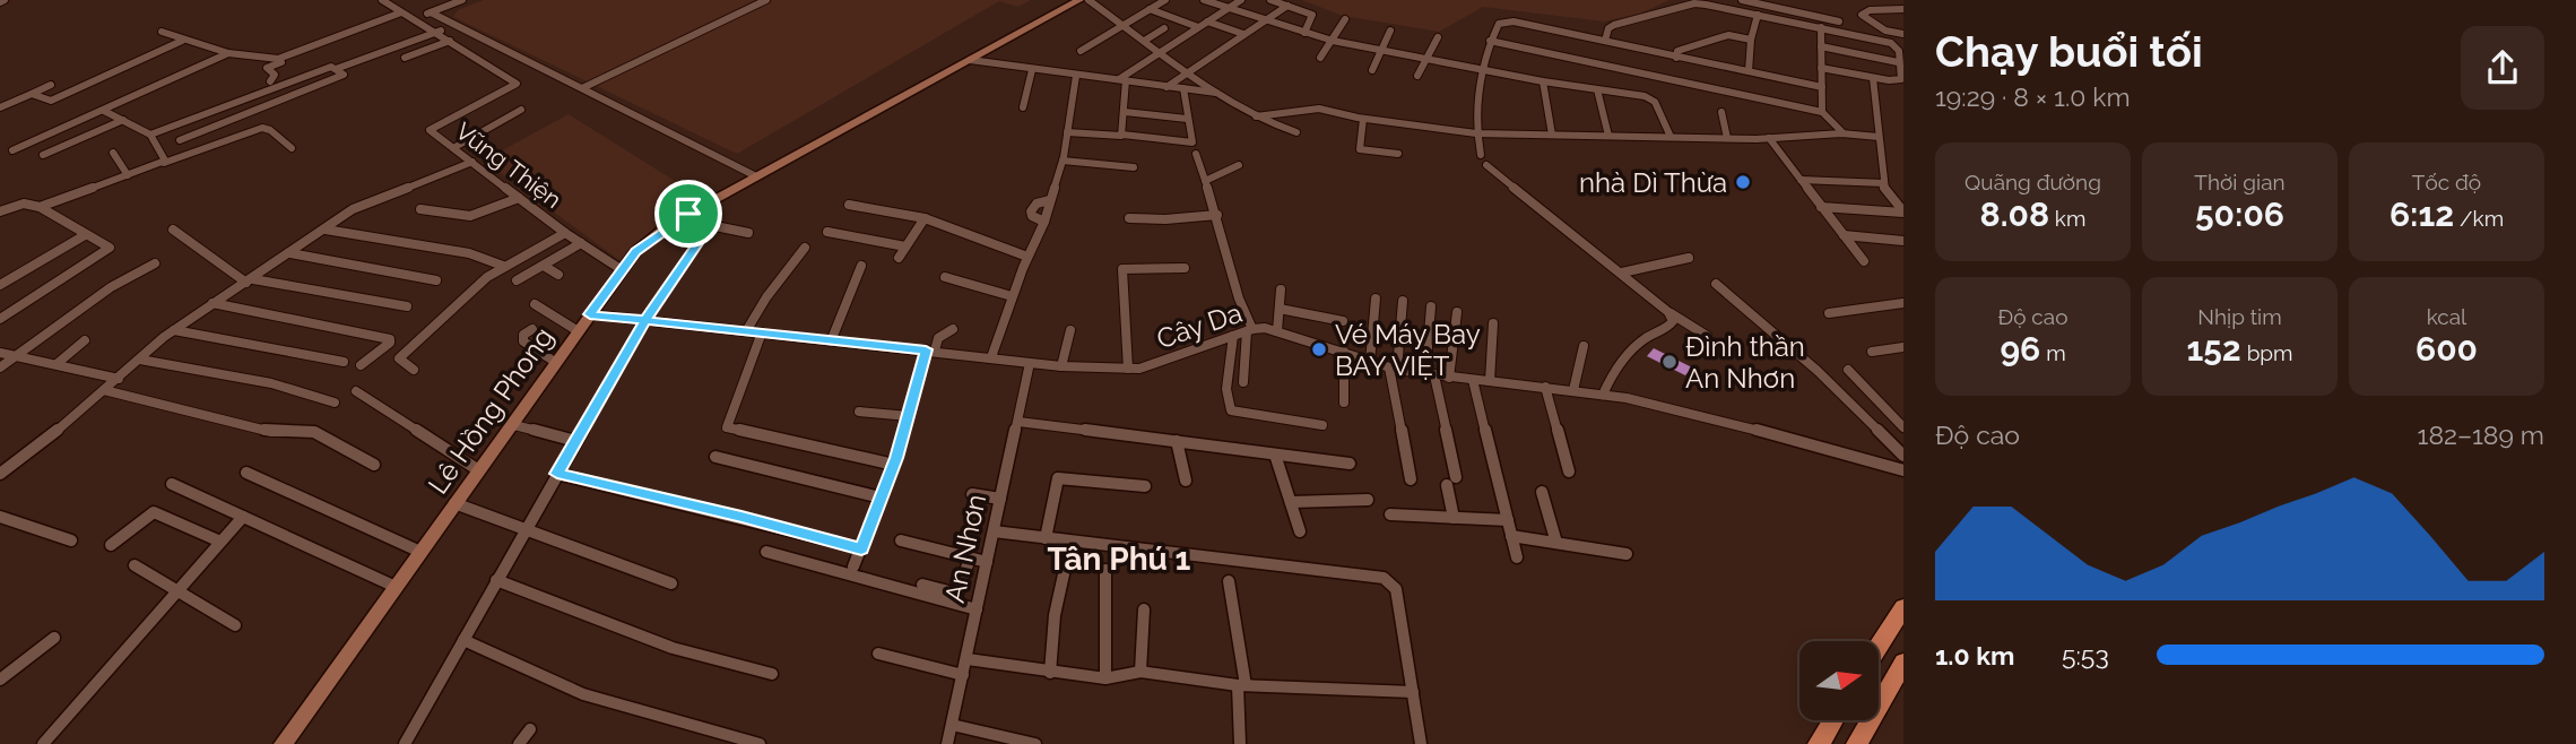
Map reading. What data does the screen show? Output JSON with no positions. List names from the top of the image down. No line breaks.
{"streets":{"main road":["Lê Hồng Phong"],"street":["Vũng Thiện","Cây Da","An Nhơn"]},"crossings":[["Vũng Thiện","Lê Hồng Phong"],["Cây Da","Lê Hồng Phong"],["Cây Da","An Nhơn"]],"districts":["Tân Phú 1"],"places":["nhà Dì Thừa","Vé Máy Bay BAY VIỆT","Đình thần An Nhơn"],"north":"right","page":{"heading":["Chạy buổi tối","19:29 · 8 × 1.0 km"],"stats":[["Quãng đường","8.08 km"],["Thời gian","50:06"],["Tốc độ","6:12 /km"],["Độ cao","96 m"],["Nhịp tim","152 bpm"],["kcal","600"]],"chart":["Độ cao","182–189 m"],"list":[{"name":"1.0 km","note":"5:53"}]}}
